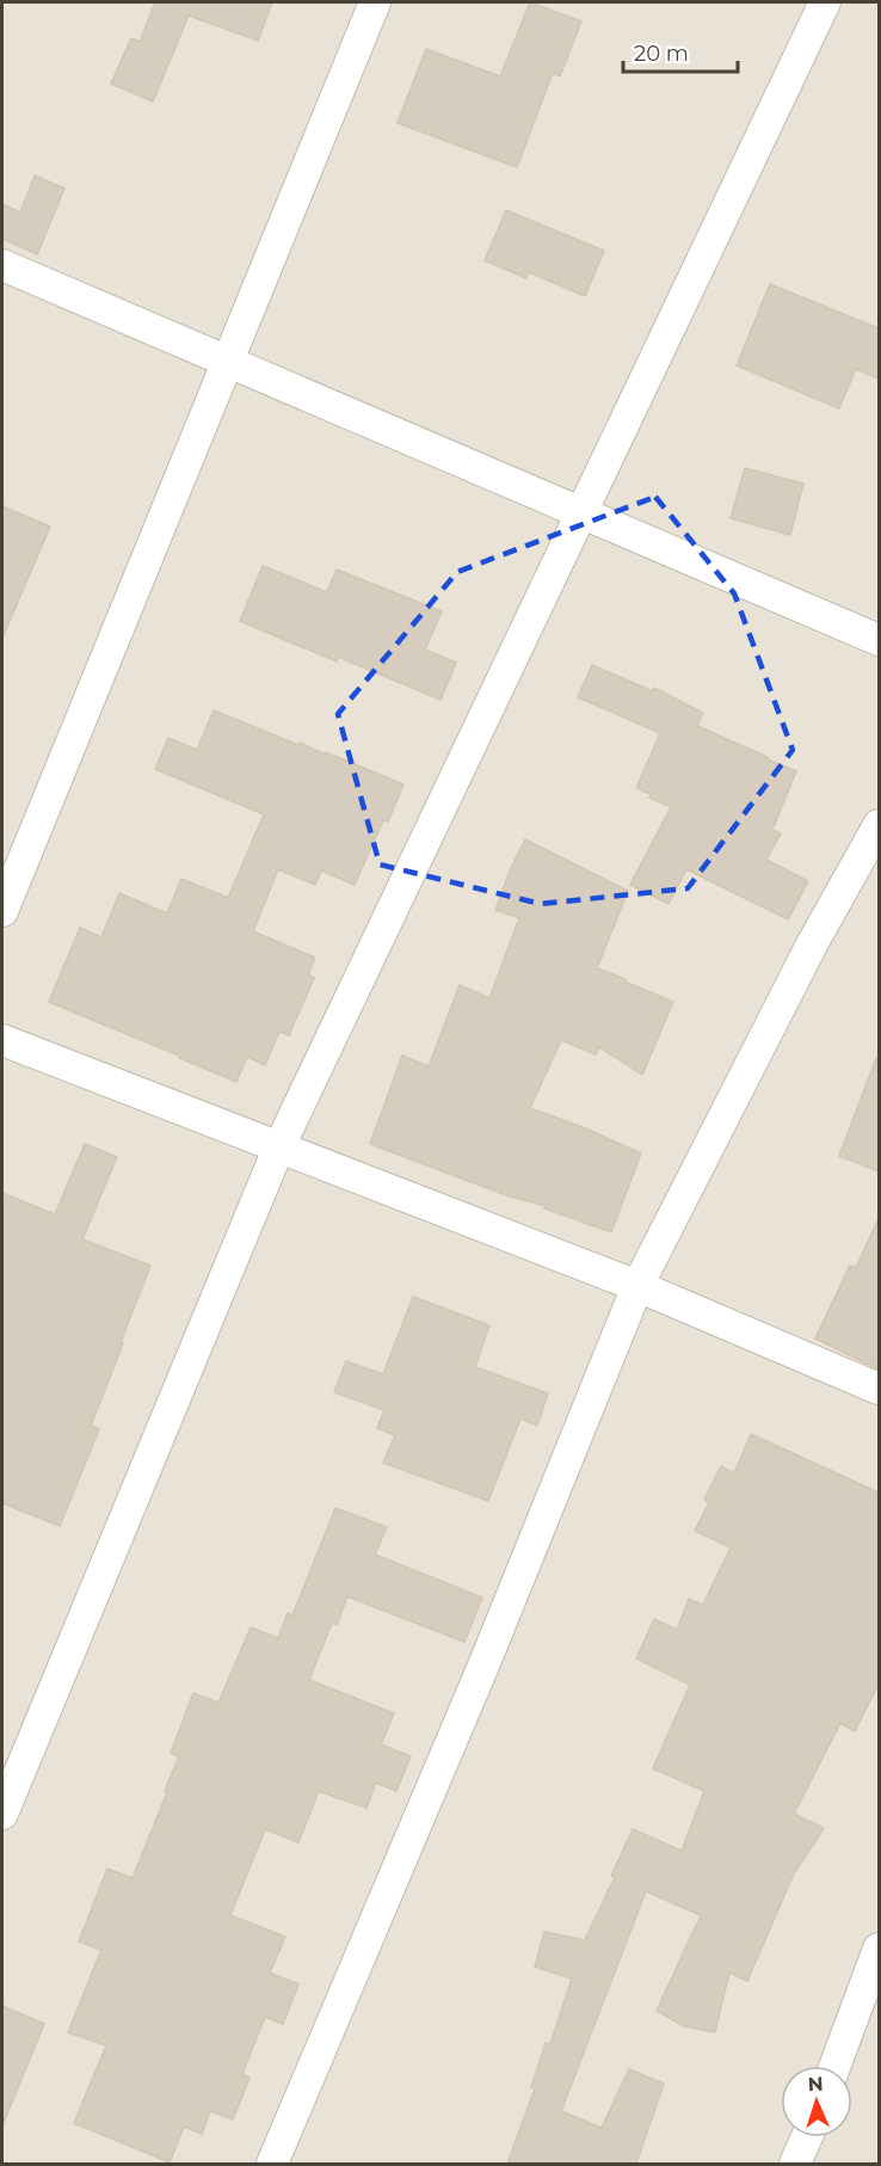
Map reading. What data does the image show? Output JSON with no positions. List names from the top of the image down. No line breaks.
{"scale_bar":"20 m","north":"top"}
